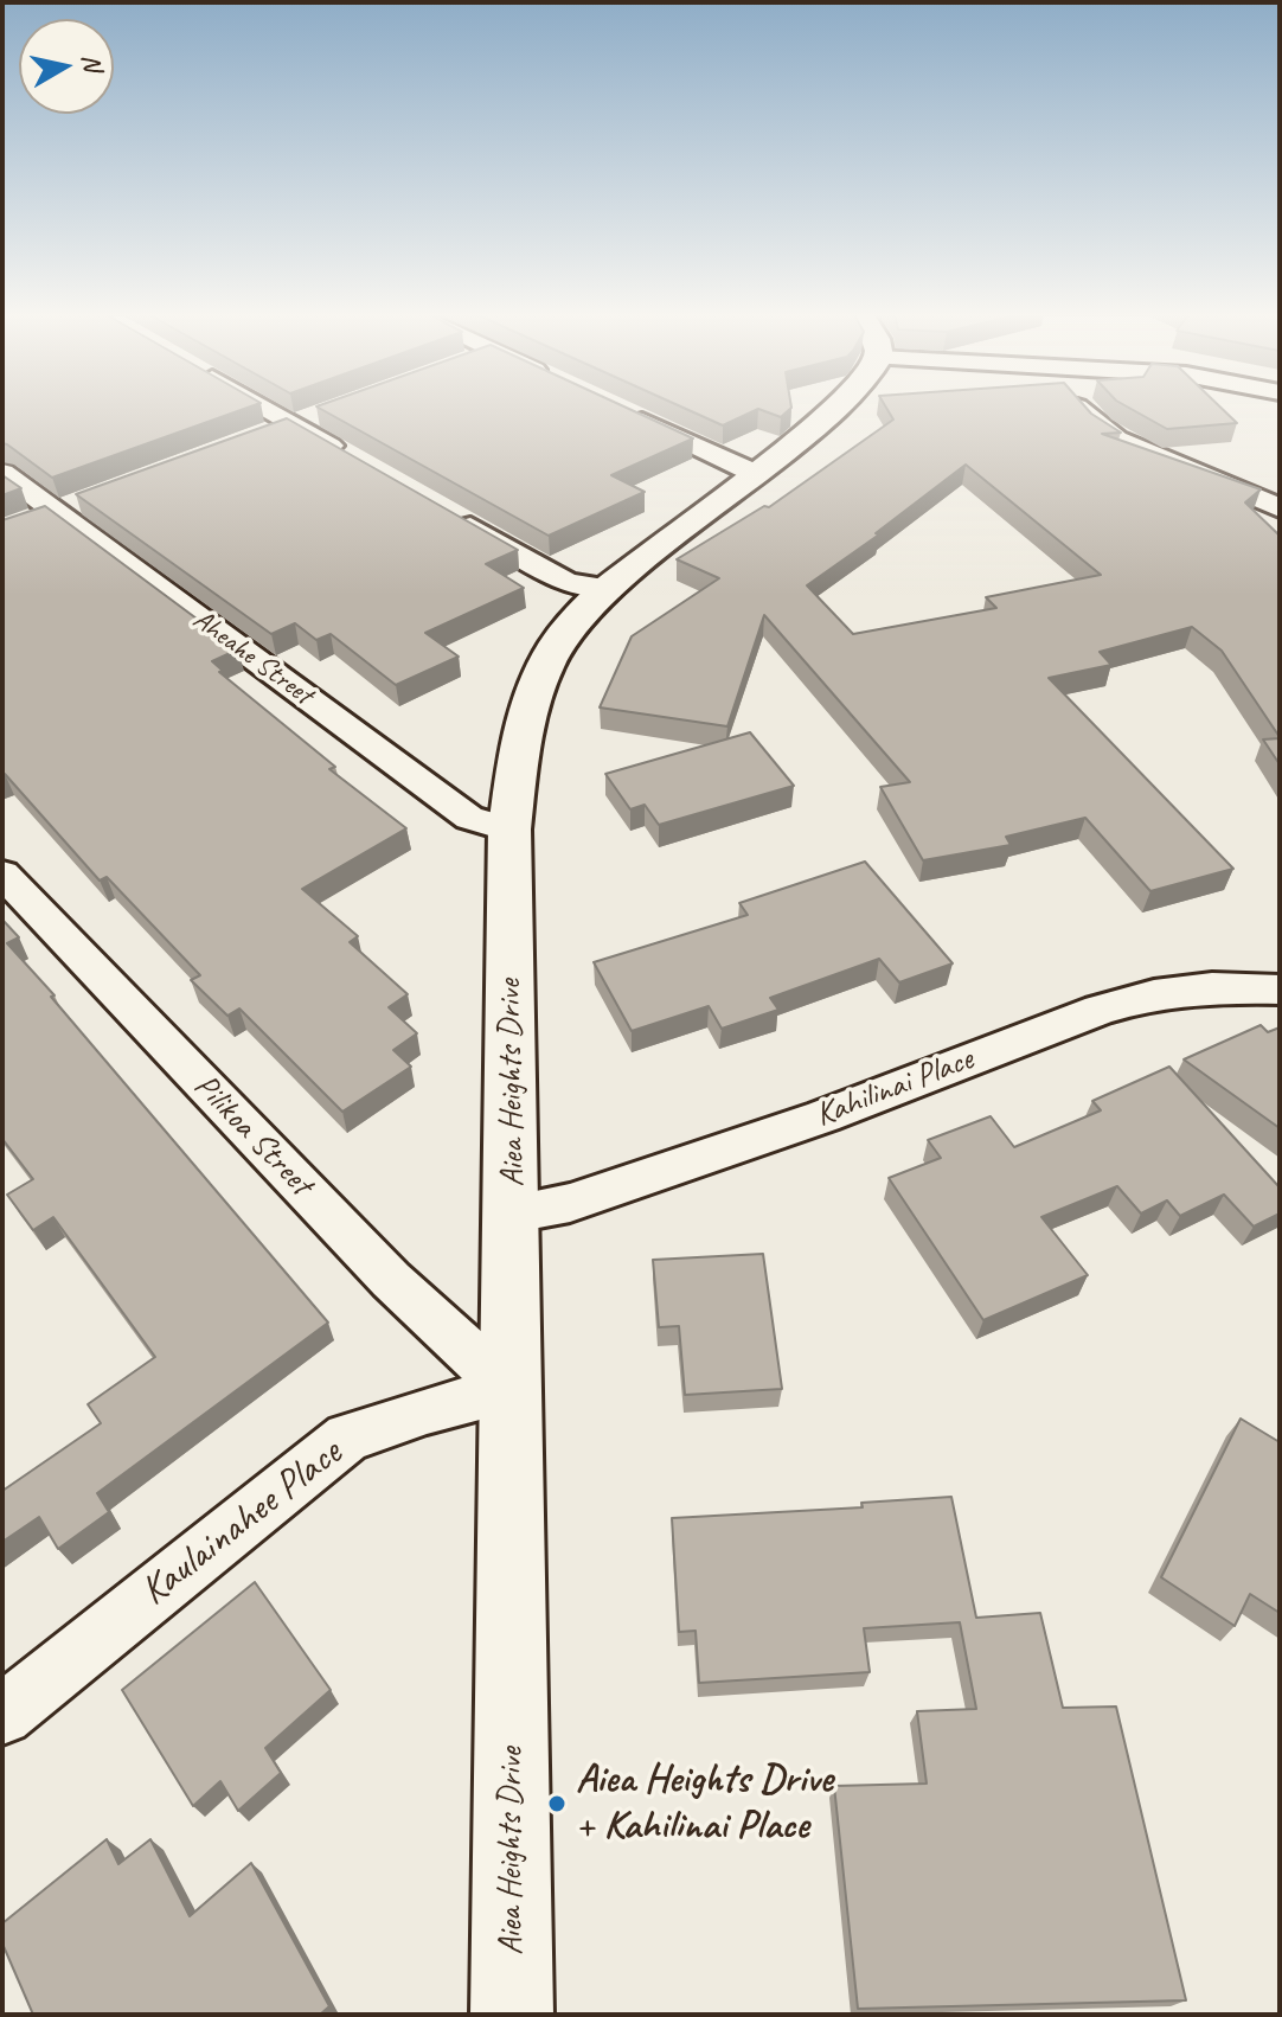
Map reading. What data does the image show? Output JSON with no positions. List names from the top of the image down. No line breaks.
{"streets":{"street":["Aheahe Street","Aiea Heights Drive","Kahilinai Place","Pilikoa Street","Kaulainahee Place"]},"crossings":[["Aheahe Street","Aiea Heights Drive"],["Aiea Heights Drive","Kahilinai Place"],["Aiea Heights Drive","Pilikoa Street"],["Aiea Heights Drive","Kaulainahee Place"],["Pilikoa Street","Kaulainahee Place"]],"places":["Aiea Heights Drive + Kahilinai Place"],"north":"right"}
